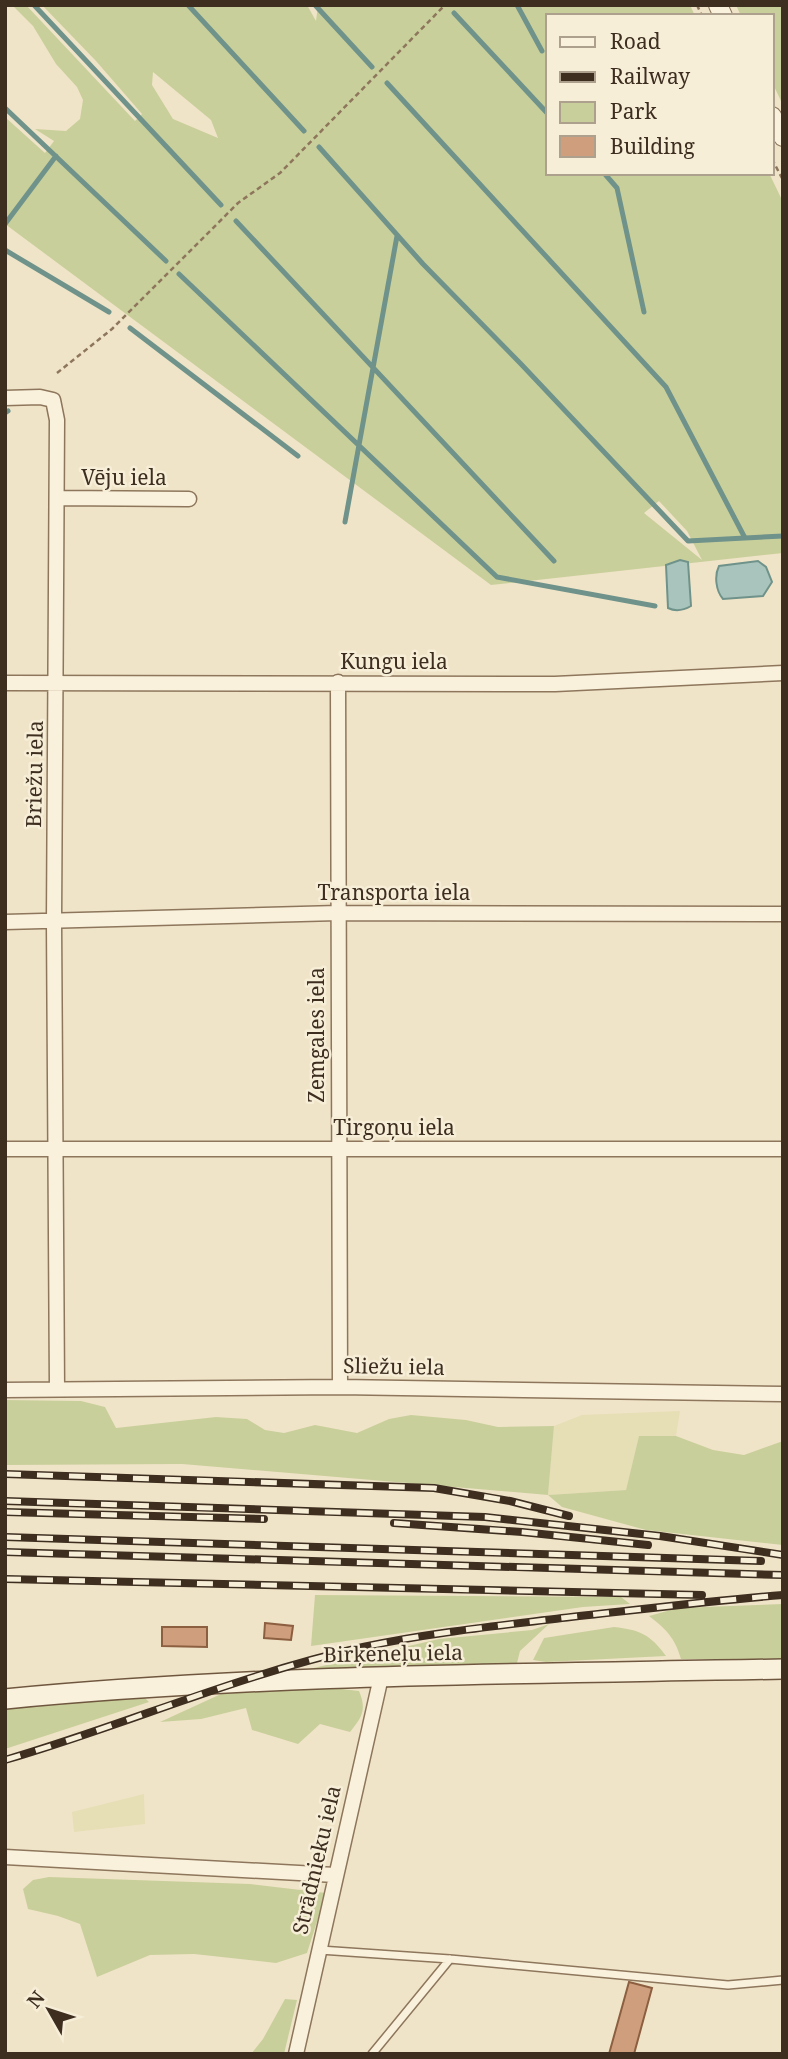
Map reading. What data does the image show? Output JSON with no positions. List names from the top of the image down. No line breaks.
{"streets":{"main road":["Birķeneļu iela"],"street":["Vēju iela","Kungu iela","Briežu iela","Transporta iela","Zemgales iela","Tirgoņu iela","Sliežu iela","Strādnieku iela"]},"crossings":[["Vēju iela","Briežu iela"],["Kungu iela","Briežu iela"],["Kungu iela","Zemgales iela"],["Briežu iela","Transporta iela"],["Briežu iela","Tirgoņu iela"],["Briežu iela","Sliežu iela"],["Transporta iela","Zemgales iela"],["Zemgales iela","Tirgoņu iela"],["Zemgales iela","Sliežu iela"],["Birķeneļu iela","Strādnieku iela"]],"legend":["Road","Railway","Park","Building"],"north":"top left"}
